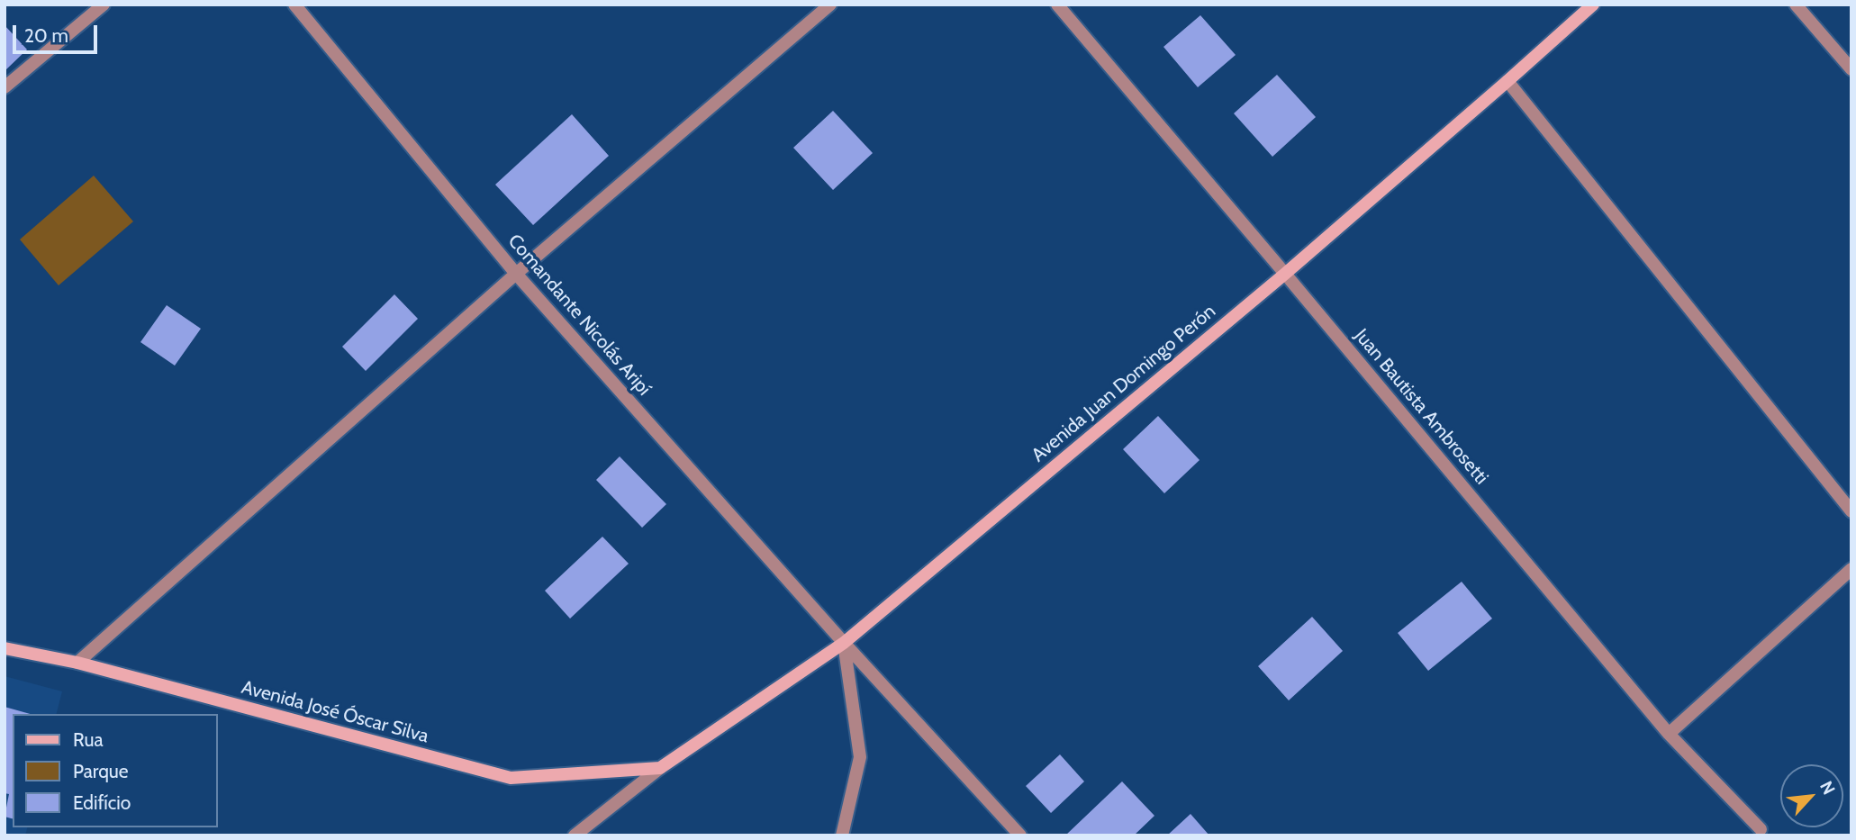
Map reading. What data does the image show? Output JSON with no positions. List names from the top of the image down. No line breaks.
{"streets":{"main road":["Avenida Juan Domingo Perón","Avenida José Óscar Silva"],"street":["Comandante Nicolás Aripí","Juan Bautista Ambrosetti"]},"crossings":[["Comandante Nicolás Aripí","Avenida Juan Domingo Perón"],["Avenida Juan Domingo Perón","Juan Bautista Ambrosetti"],["Avenida Juan Domingo Perón","Avenida José Óscar Silva"]],"legend":["Rua","Parque","Edifício"],"scale_bar":"20 m","north":"top right"}
